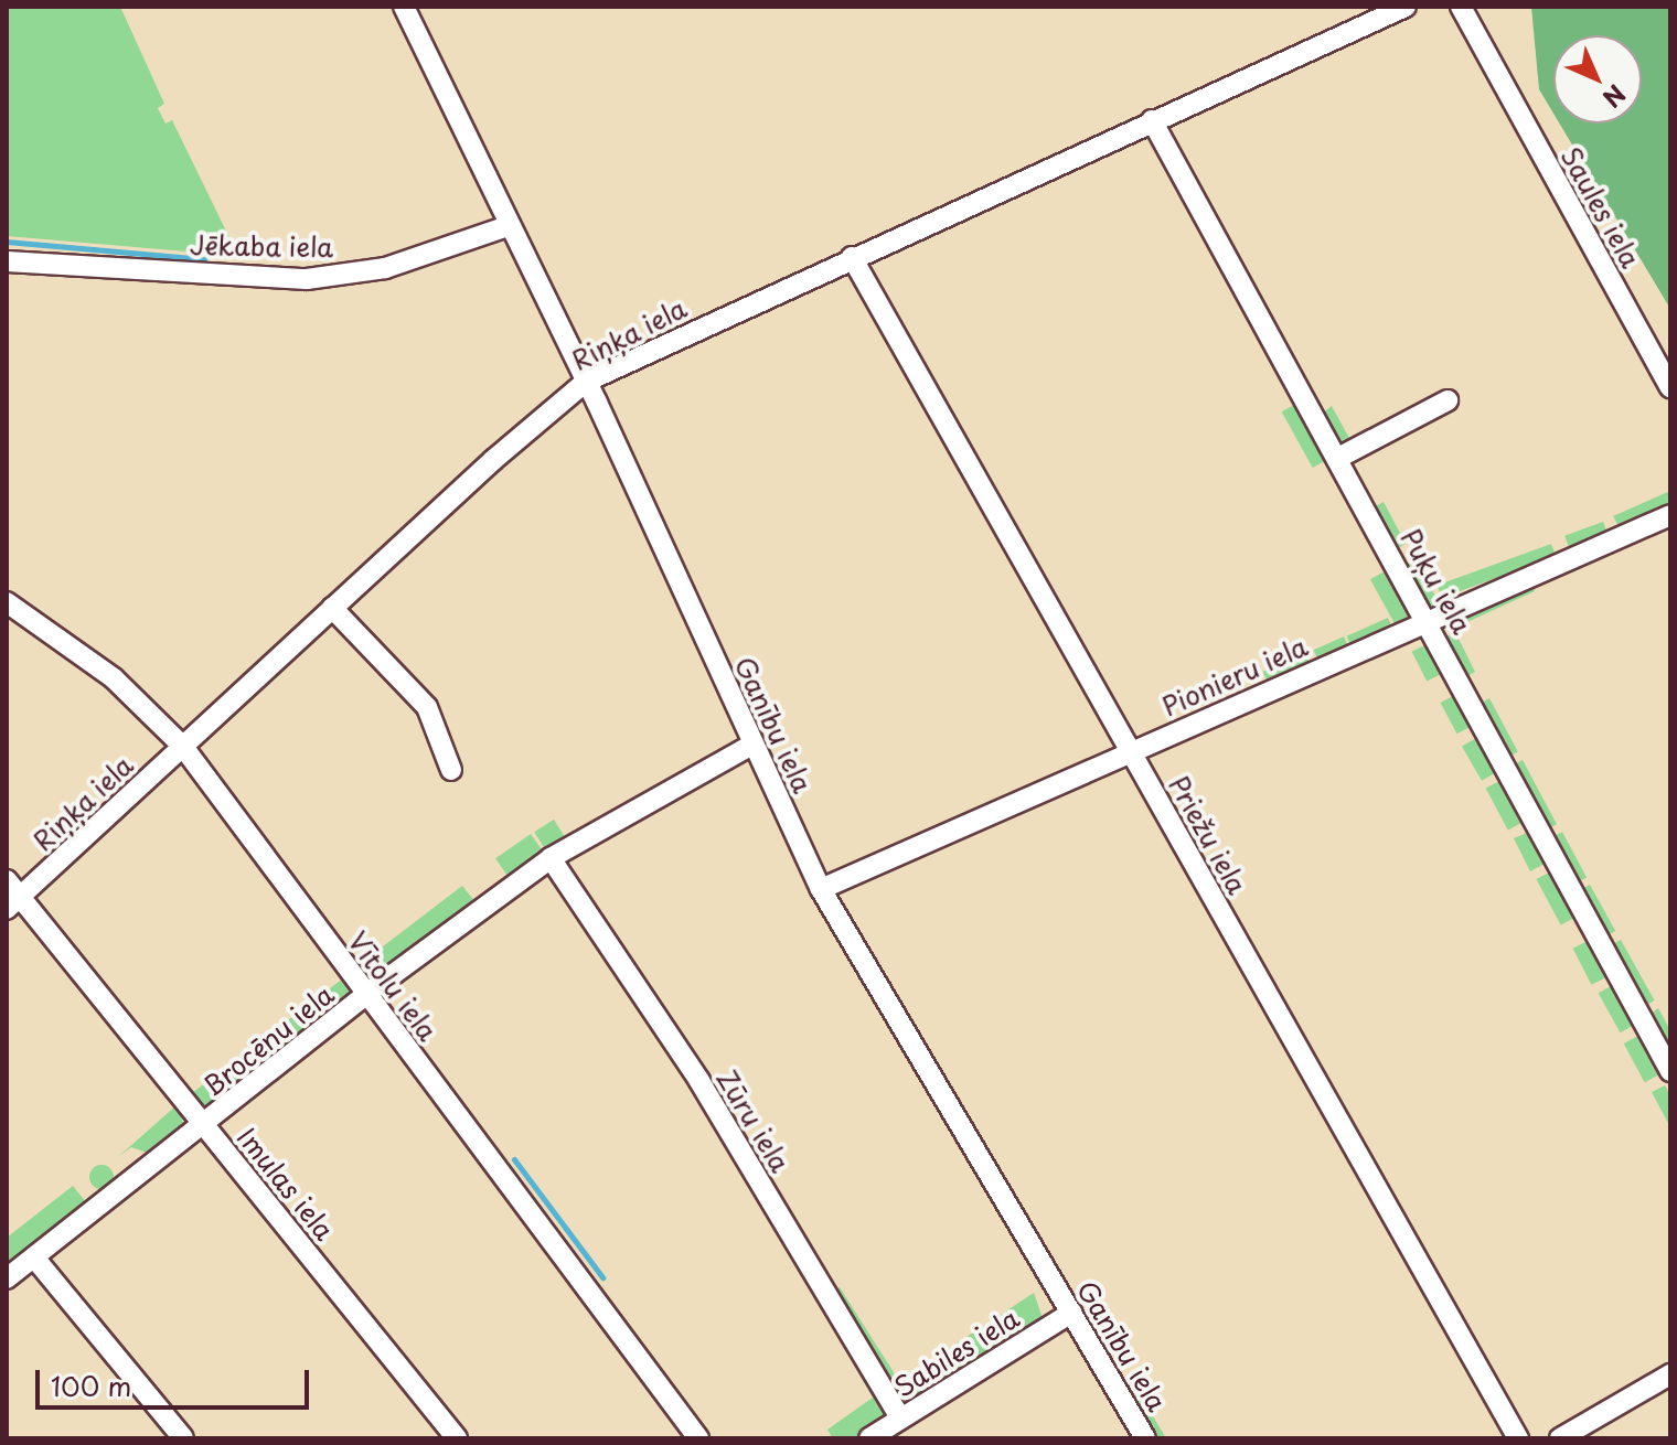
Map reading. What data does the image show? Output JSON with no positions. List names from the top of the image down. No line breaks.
{"streets":{"street":["Saules iela","Jēkaba iela","Riņķa iela","Puķu iela","Pionieru iela","Ganību iela","Priežu iela","Vītolu iela","Brocēnu iela","Zūru iela","Imulas iela","Sabiles iela"]},"crossings":[["Jēkaba iela","Ganību iela"],["Riņķa iela","Puķu iela"],["Riņķa iela","Ganību iela"],["Riņķa iela","Priežu iela"],["Riņķa iela","Vītolu iela"],["Riņķa iela","Imulas iela"],["Puķu iela","Pionieru iela"],["Pionieru iela","Ganību iela"],["Pionieru iela","Priežu iela"],["Ganību iela","Brocēnu iela"],["Ganību iela","Sabiles iela"],["Vītolu iela","Brocēnu iela"],["Brocēnu iela","Zūru iela"],["Brocēnu iela","Imulas iela"],["Zūru iela","Sabiles iela"]],"scale_bar":"100 m","north":"bottom right"}
